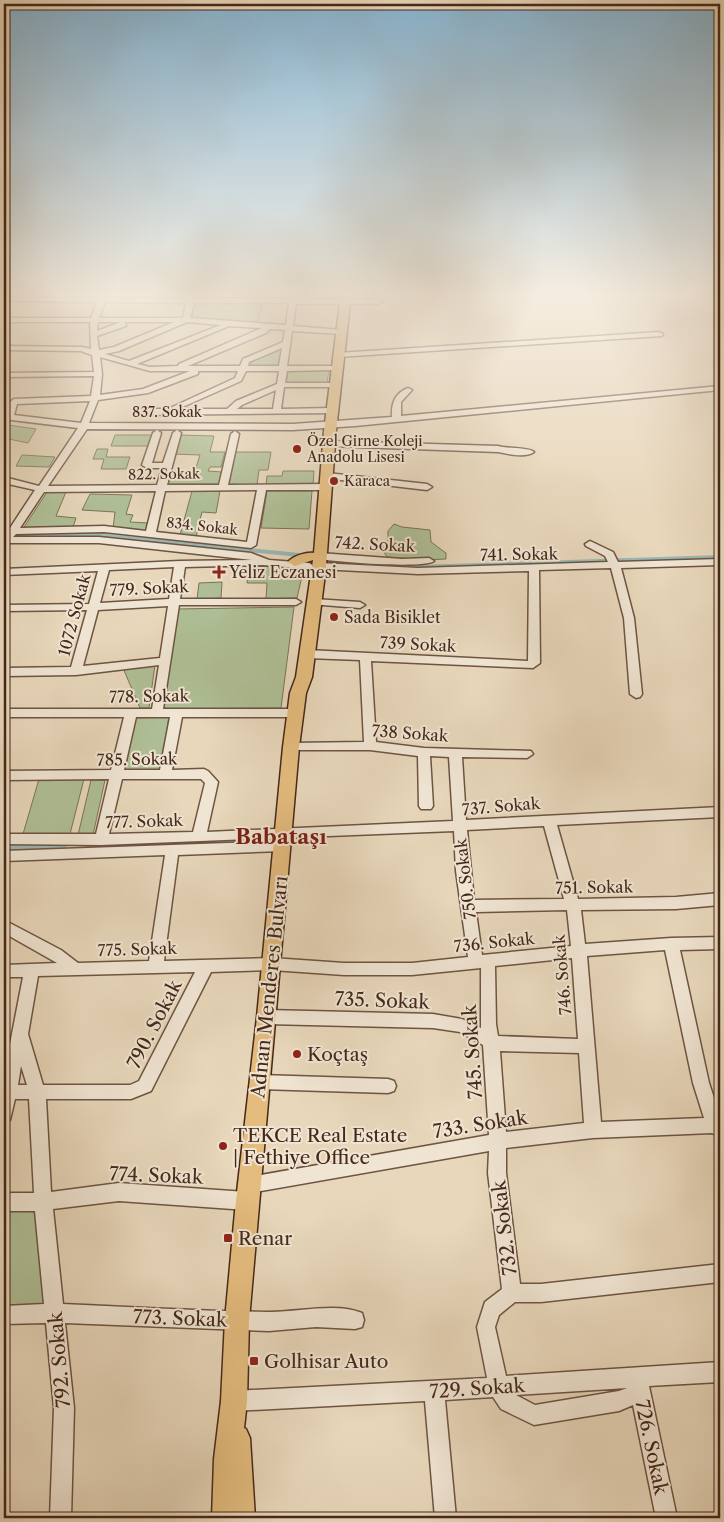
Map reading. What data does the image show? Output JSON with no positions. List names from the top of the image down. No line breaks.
{"streets":{"main road":["Adnan Menderes Bulvarı"],"street":["837. Sokak","822. Sokak","834. Sokak","742. Sokak","741. Sokak","779. Sokak","1072 Sokak","739 Sokak","778. Sokak","738 Sokak","785. Sokak","737. Sokak","777. Sokak","750. Sokak","751. Sokak","736. Sokak","775. Sokak","746. Sokak","735. Sokak","790. Sokak","745. Sokak","733. Sokak","774. Sokak","732. Sokak","773. Sokak","792. Sokak","729. Sokak","726. Sokak"]},"crossings":[["837. Sokak","Adnan Menderes Bulvarı"],["822. Sokak","834. Sokak"],["822. Sokak","Adnan Menderes Bulvarı"],["742. Sokak","741. Sokak"],["742. Sokak","Adnan Menderes Bulvarı"],["741. Sokak","739 Sokak"],["741. Sokak","Adnan Menderes Bulvarı"],["779. Sokak","1072 Sokak"],["739 Sokak","Adnan Menderes Bulvarı"],["778. Sokak","Adnan Menderes Bulvarı"],["738 Sokak","750. Sokak"],["738 Sokak","Adnan Menderes Bulvarı"],["785. Sokak","777. Sokak"],["737. Sokak","777. Sokak"],["737. Sokak","750. Sokak"],["737. Sokak","746. Sokak"],["737. Sokak","Adnan Menderes Bulvarı"],["777. Sokak","Adnan Menderes Bulvarı"],["750. Sokak","751. Sokak"],["750. Sokak","736. Sokak"],["750. Sokak","745. Sokak"],["751. Sokak","746. Sokak"],["736. Sokak","775. Sokak"],["736. Sokak","746. Sokak"],["736. Sokak","Adnan Menderes Bulvarı"],["736. Sokak","745. Sokak"],["775. Sokak","Adnan Menderes Bulvarı"],["775. Sokak","790. Sokak"],["746. Sokak","733. Sokak"],["Adnan Menderes Bulvarı","735. Sokak"],["Adnan Menderes Bulvarı","733. Sokak"],["Adnan Menderes Bulvarı","774. Sokak"],["Adnan Menderes Bulvarı","773. Sokak"],["Adnan Menderes Bulvarı","729. Sokak"],["735. Sokak","745. Sokak"],["790. Sokak","792. Sokak"],["745. Sokak","733. Sokak"],["745. Sokak","732. Sokak"],["733. Sokak","774. Sokak"],["733. Sokak","732. Sokak"],["774. Sokak","792. Sokak"],["732. Sokak","729. Sokak"],["732. Sokak","726. Sokak"],["773. Sokak","792. Sokak"],["729. Sokak","726. Sokak"]],"districts":["Babataşı"],"places":{"other":["Özel Girne Koleji Anadolu Lisesi","Karaca","Sada Bisiklet","Koçtaş","TEKCE Real Estate | Fethiye Office"],"health":["Yeliz Eczanesi"],"transit":["Renar","Golhisar Auto"]}}
